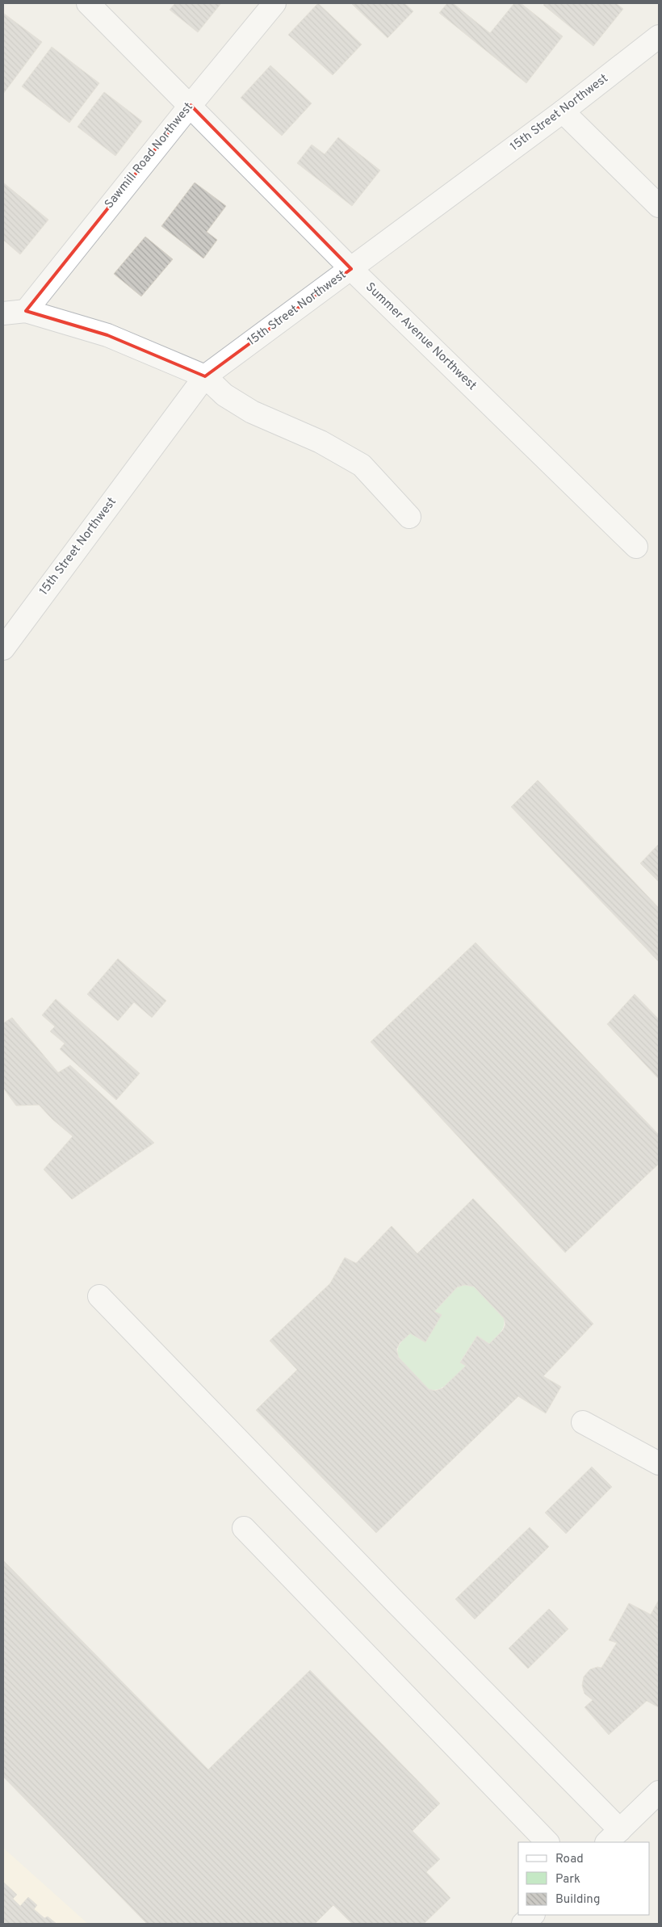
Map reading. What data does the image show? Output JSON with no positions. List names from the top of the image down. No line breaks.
{"streets":{"street":["15th Street Northwest","Sawmill Road Northwest","Summer Avenue Northwest"]},"crossings":[["15th Street Northwest","Summer Avenue Northwest"],["Sawmill Road Northwest","Summer Avenue Northwest"]],"legend":["Road","Park","Building"]}
